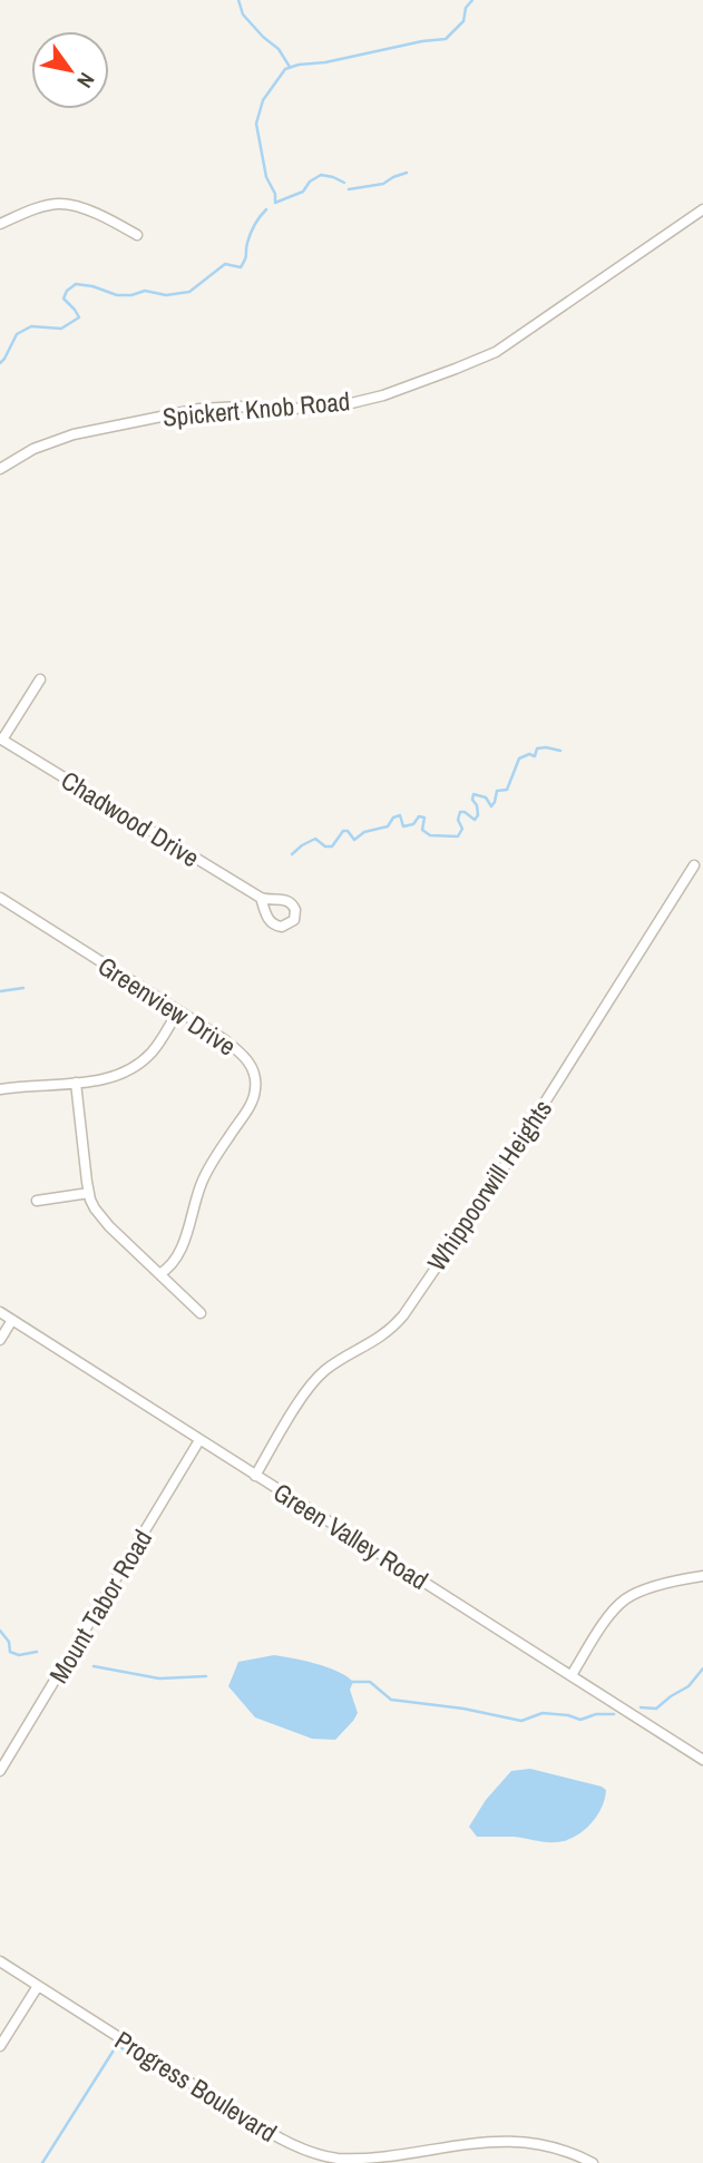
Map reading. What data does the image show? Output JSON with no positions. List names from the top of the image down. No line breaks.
{"streets":{"street":["Spickert Knob Road","Chadwood Drive","Greenview Drive","Whippoorwill Heights","Green Valley Road","Mount Tabor Road","Progress Boulevard"]},"crossings":[["Whippoorwill Heights","Green Valley Road"],["Green Valley Road","Mount Tabor Road"]],"north":"bottom right"}
